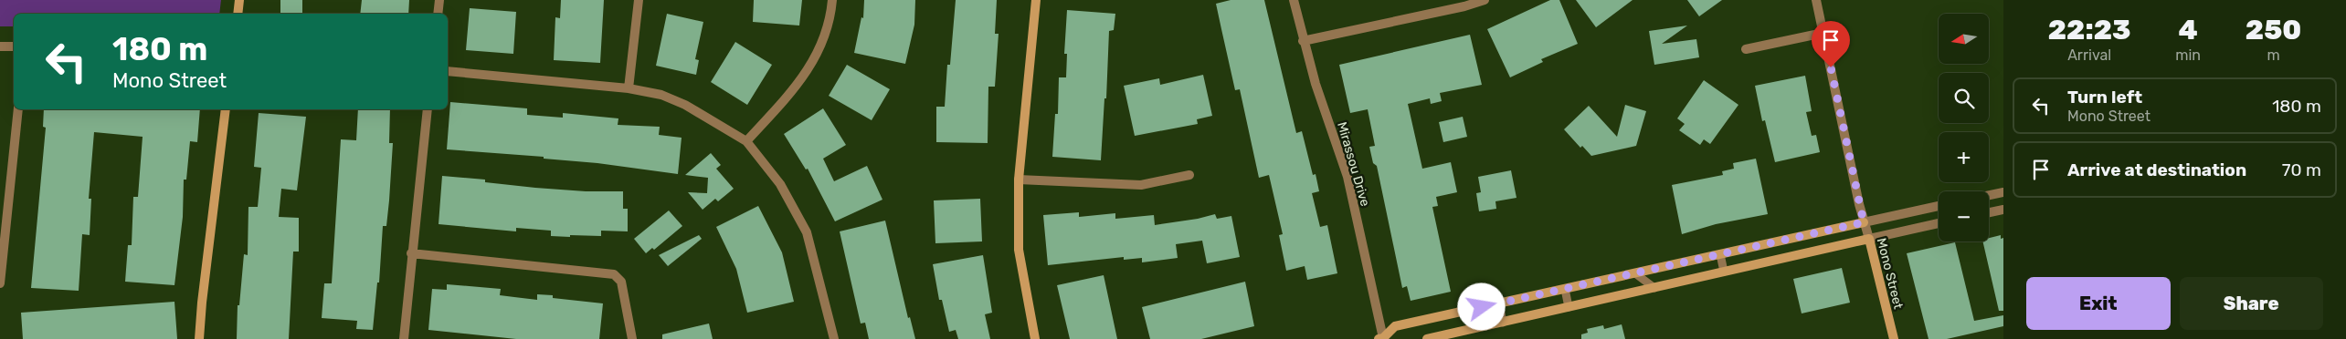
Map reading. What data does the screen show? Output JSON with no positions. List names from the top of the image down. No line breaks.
{"streets":{"street":["Mirassou Drive","Mono Street"]},"north":"left","page":{"eta":["22:23","Arrival","4","min","250","m"],"map_buttons":["+","−"],"turn":["180 m","Mono Street"],"list":[{"name":"Turn left","note":"Mono Street","value":"180 m"},{"name":"Arrive at destination","value":"70 m"}],"buttons":["Exit","Share"]}}
